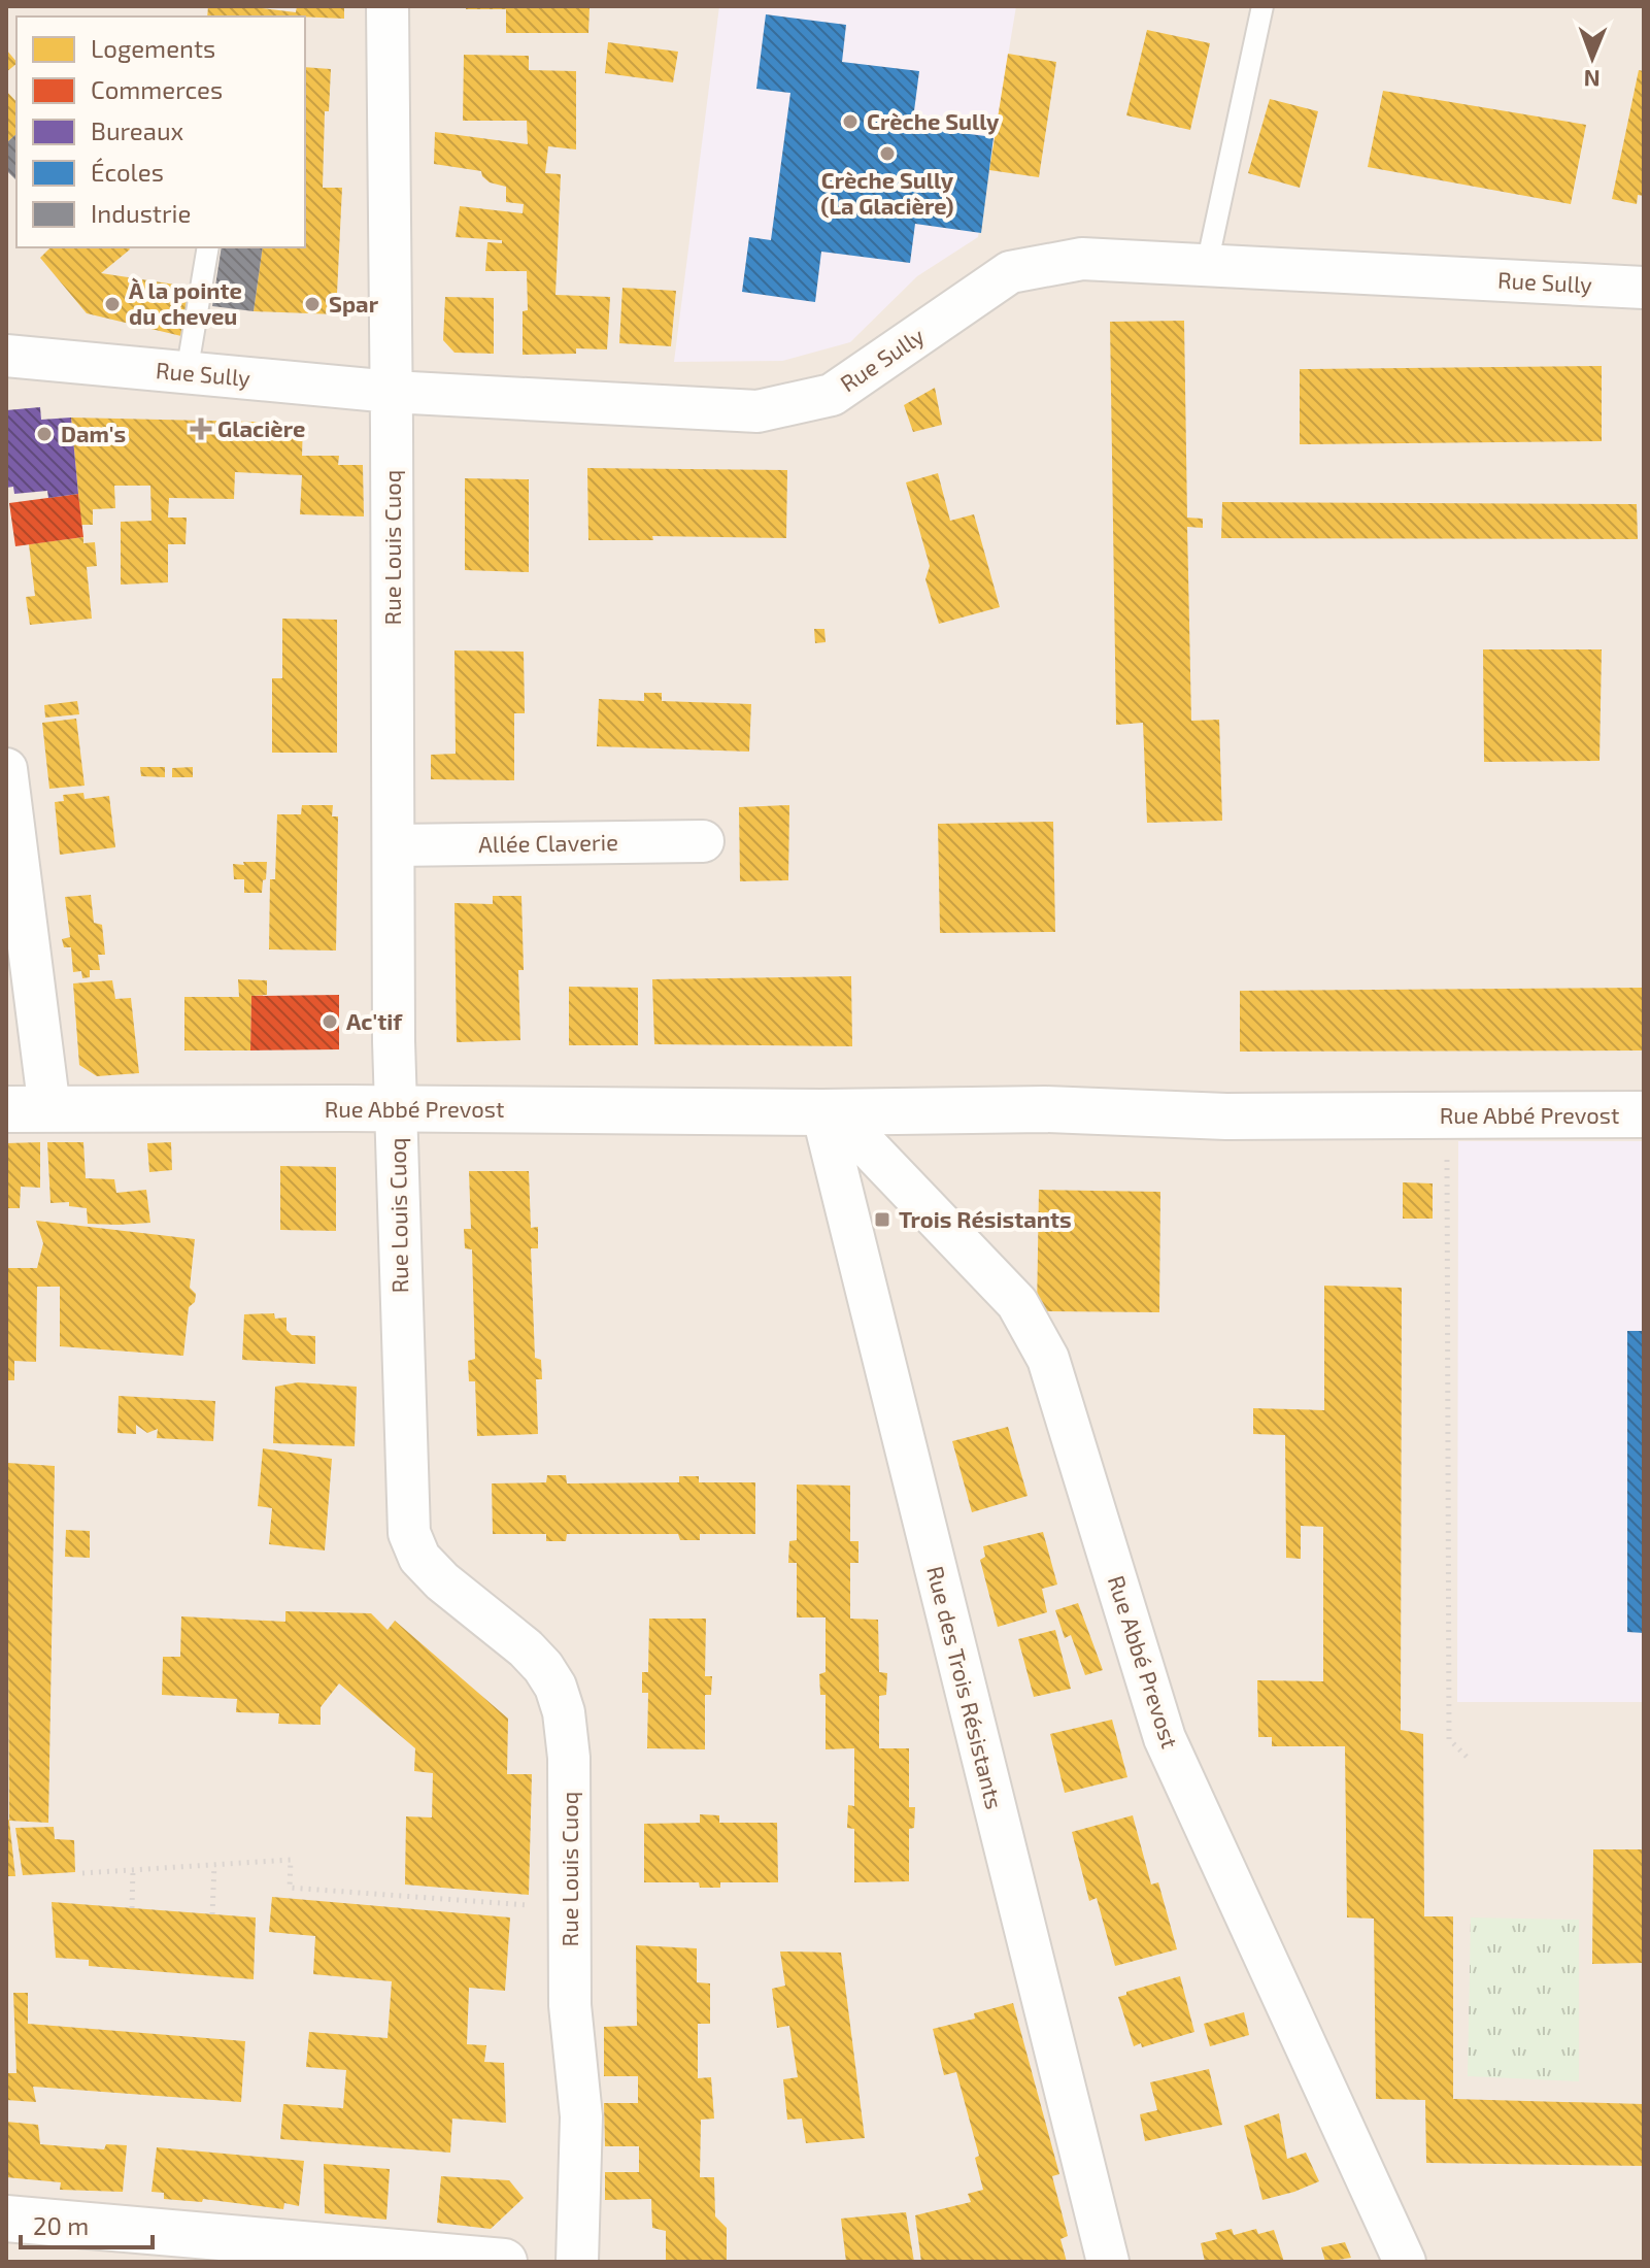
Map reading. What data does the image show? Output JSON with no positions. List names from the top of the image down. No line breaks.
{"streets":{"street":["Rue Sully","Rue Louis Cuoq","Allée Claverie","Rue Abbé Prevost","Rue des Trois Résistants"]},"crossings":[["Rue Sully","Rue Louis Cuoq"],["Rue Louis Cuoq","Allée Claverie"],["Rue Louis Cuoq","Rue Abbé Prevost"],["Rue Abbé Prevost","Rue des Trois Résistants"]],"places":{"other":["Crèche Sully","Crèche Sully (La Glacière)","À la pointe du cheveu","Spar","Dam's","Ac'tif"],"health":["Glacière"],"transit":["Trois Résistants"]},"legend":["Logements","Commerces","Bureaux","Écoles","Industrie"],"scale_bar":"20 m","north":"bottom"}
